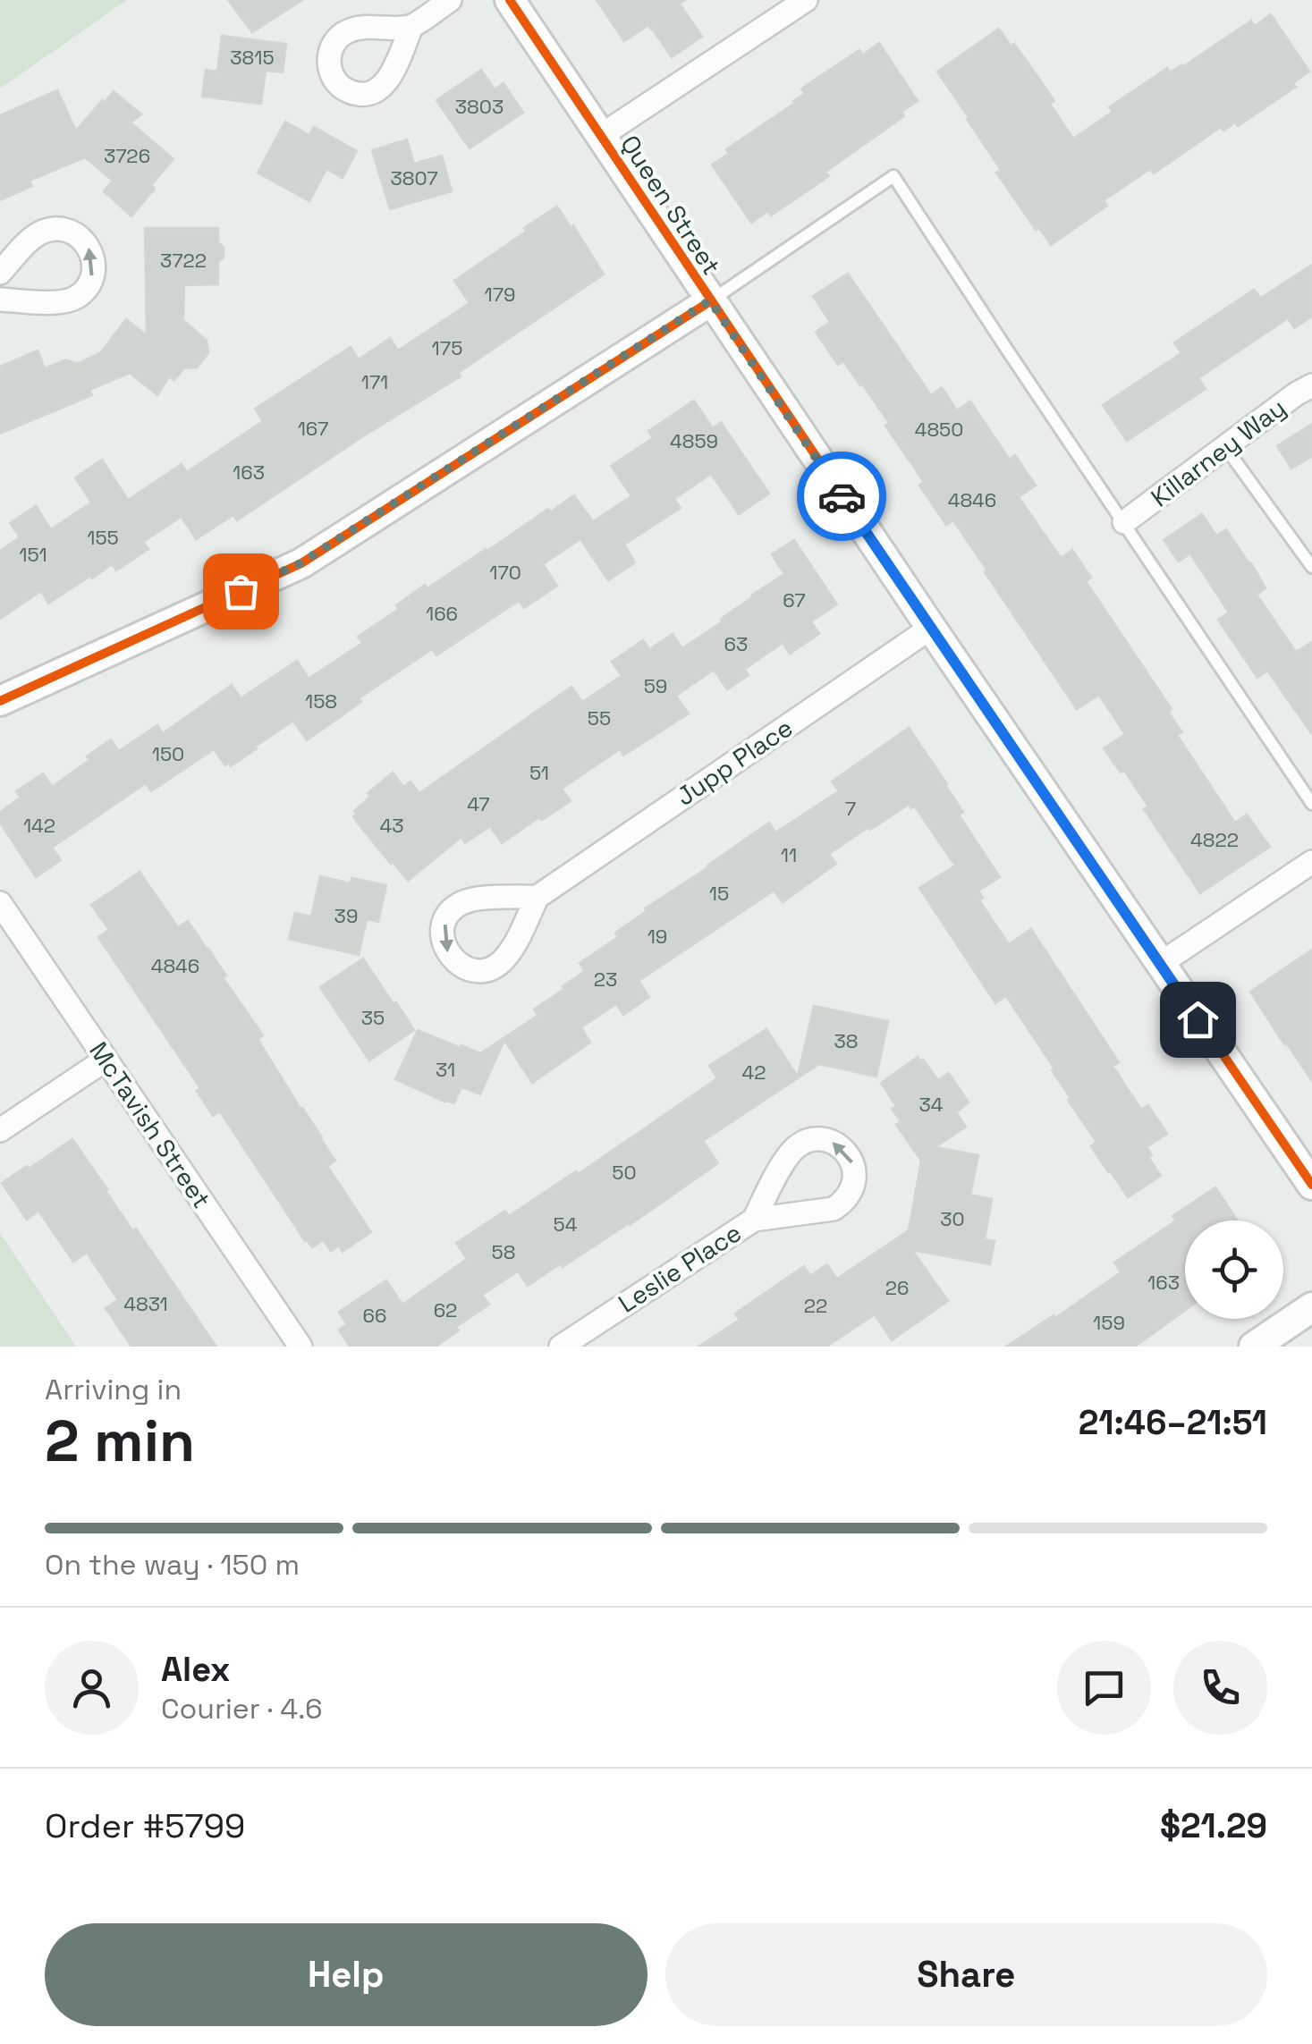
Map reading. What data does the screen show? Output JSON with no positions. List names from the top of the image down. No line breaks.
{"streets":{"street":["Queen Street","Killarney Way","Jupp Place","McTavish Street","Leslie Place"]},"crossings":[["Queen Street","Jupp Place"]],"house_numbers":["3815","3803","3726","3807","3722","179","175","171","167","4850","4859","163","4846","155","151","170","67","166","63","59","158","55","150","51","47","7","142","43","4822","11","15","39","19","4846","23","35","38","31","42","34","50","30","54","58","163","26","4831","22","62","66","159"],"page":{"heading":["2 min","Arriving in","21:46–21:51"],"panel":["Alex","Courier · 4.6","Order #5799","$21.29"],"bar":"On the way · 150 m","buttons":["Help","Share"]}}
